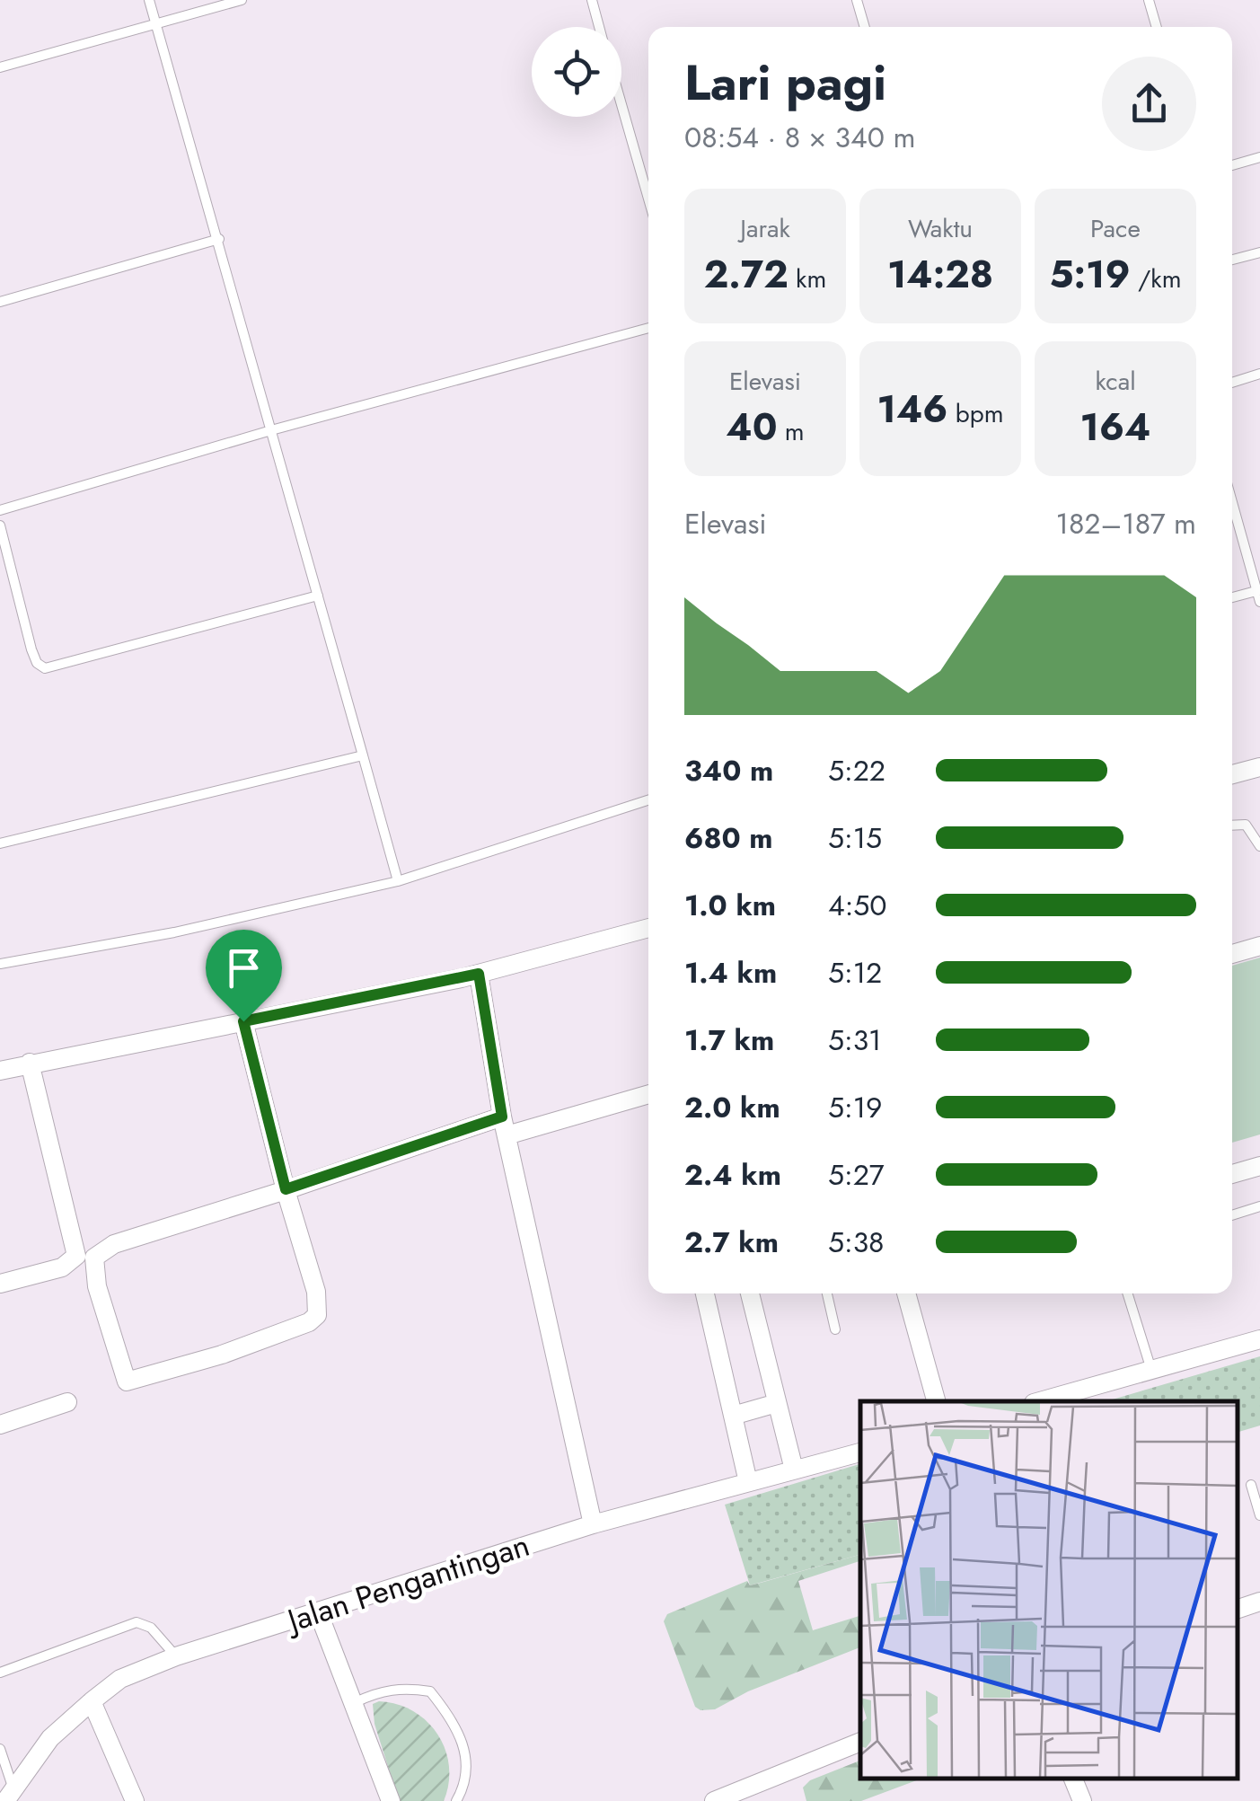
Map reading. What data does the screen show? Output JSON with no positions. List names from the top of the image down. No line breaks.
{"streets":{"street":["Jalan Pengantingan"]},"page":{"heading":["Lari pagi","08:54 · 8 × 340 m"],"stats":[["Jarak","2.72 km"],["Waktu","14:28"],["Pace","5:19 /km"],["Elevasi","40 m"],["146 bpm"],["kcal","164"]],"chart":["Elevasi","182–187 m"],"list":[{"name":"340 m","note":"5:22"},{"name":"680 m","note":"5:15"},{"name":"1.0 km","note":"4:50"},{"name":"1.4 km","note":"5:12"},{"name":"1.7 km","note":"5:31"},{"name":"2.0 km","note":"5:19"},{"name":"2.4 km","note":"5:27"},{"name":"2.7 km","note":"5:38"}]}}
